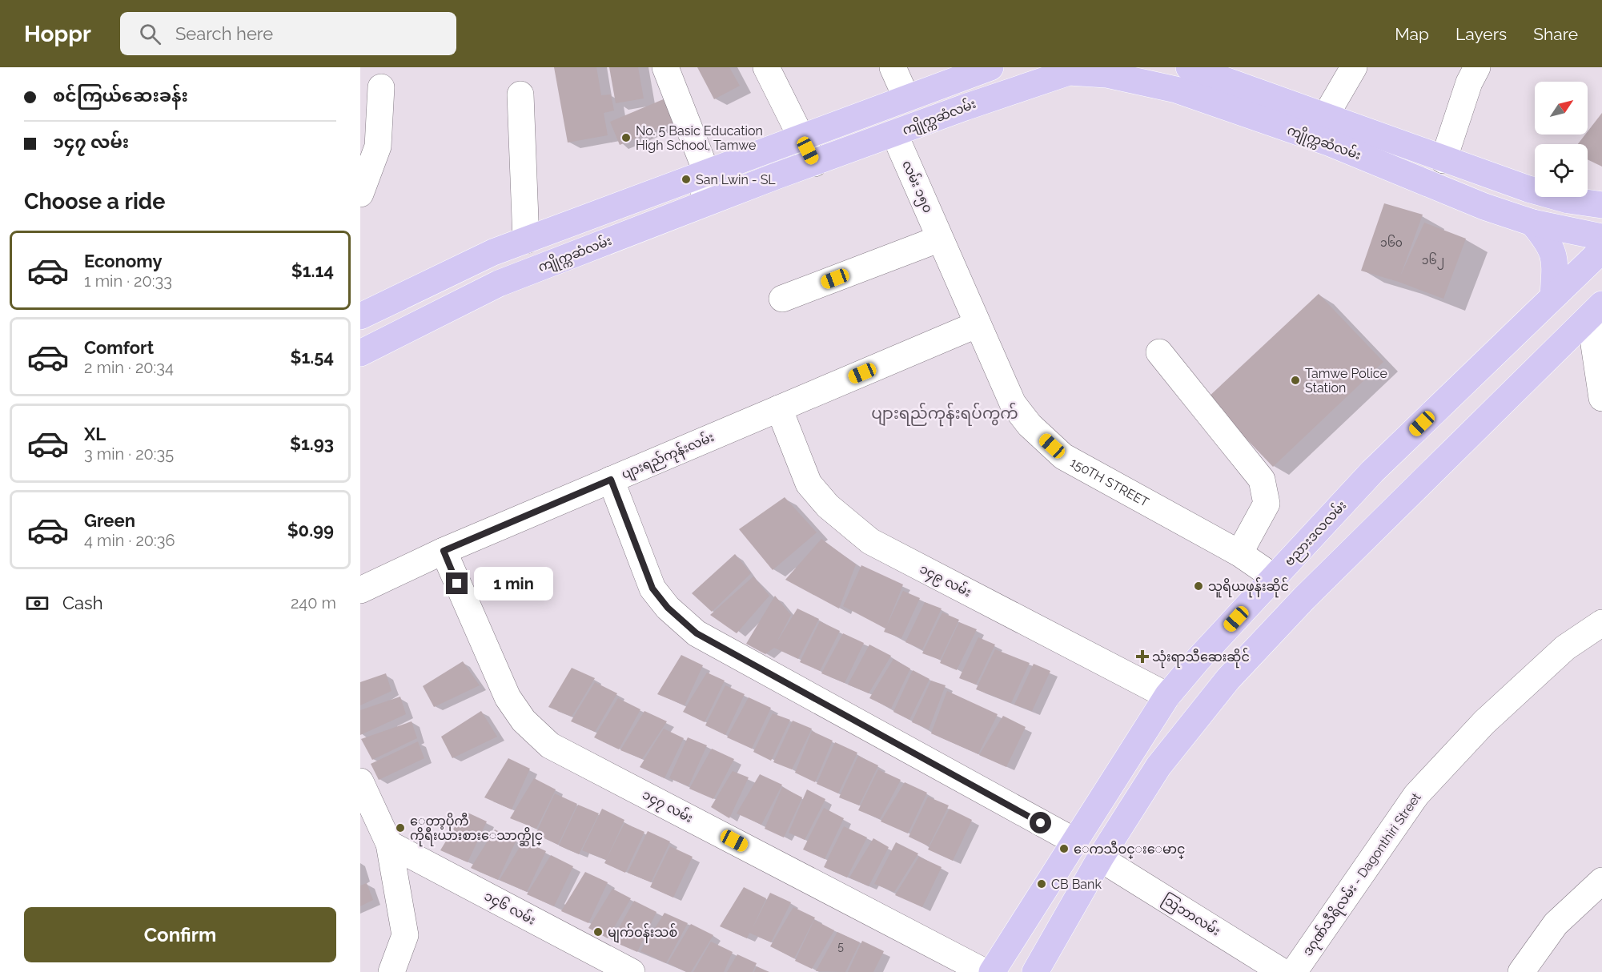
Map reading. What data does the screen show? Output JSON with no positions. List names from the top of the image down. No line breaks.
{"streets":{"main road":["ကျိုက္ကဆံလမ်း","ဗညားဒလလမ်း"],"street":["လမ်း ၁၅၀","ပျားရည်ကုန်းလမ်း","150TH STREET","၁၄၉ လမ်း","၁၄၇ လမ်း","ဒဂုဏ်သီရိလမ်း - Dagonthiri Street","၁၄၆ လမ်း","ဩဘာလမ်း"]},"crossings":[["ကျိုက္ကဆံလမ်း","လမ်း ၁၅၀"],["လမ်း ၁၅၀","150TH STREET"],["ပျားရည်ကုန်းလမ်း","150TH STREET"],["ပျားရည်ကုန်းလမ်း","၁၄၉ လမ်း"],["ပျားရည်ကုန်းလမ်း","၁၄၇ လမ်း"],["150TH STREET","ဗညားဒလလမ်း"],["ဗညားဒလလမ်း","၁၄၉ လမ်း"]],"districts":["ပျားရည်ကုန်းရပ်ကွက်"],"places":{"other":["No. 5 Basic Education High School, Tamwe","San Lwin - SL","Tamwe Police Station","သူရိယဖုန်းဆိုင်","ေတာ့ပိုကီ ကိုရီးယားစားေသာက္ဆိုင္","ေကသီဝင္းေမာင္","CB Bank","မျက်ဝန်းသစ်"],"health":["သုံးရာသီဆေးဆိုင်"]},"house_numbers":["၁၆၀","၁၆၂","5"],"north":"top right","page":{"header":"Hoppr","search":"Search here","nav":["Map","Layers","Share"],"banner":["စင်ကြယ်ဆေးခန်း","၁၄၇ လမ်း"],"heading":"Choose a ride","list":[{"name":"Economy","note":"1 min · 20:33","value":"$1.14"},{"name":"Comfort","note":"2 min · 20:34","value":"$1.54"},{"name":"XL","note":"3 min · 20:35","value":"$1.93"},{"name":"Green","note":"4 min · 20:36","value":"$0.99"}],"bubble":"1 min","pay":["Cash","240 m"],"buttons":"Confirm"}}
